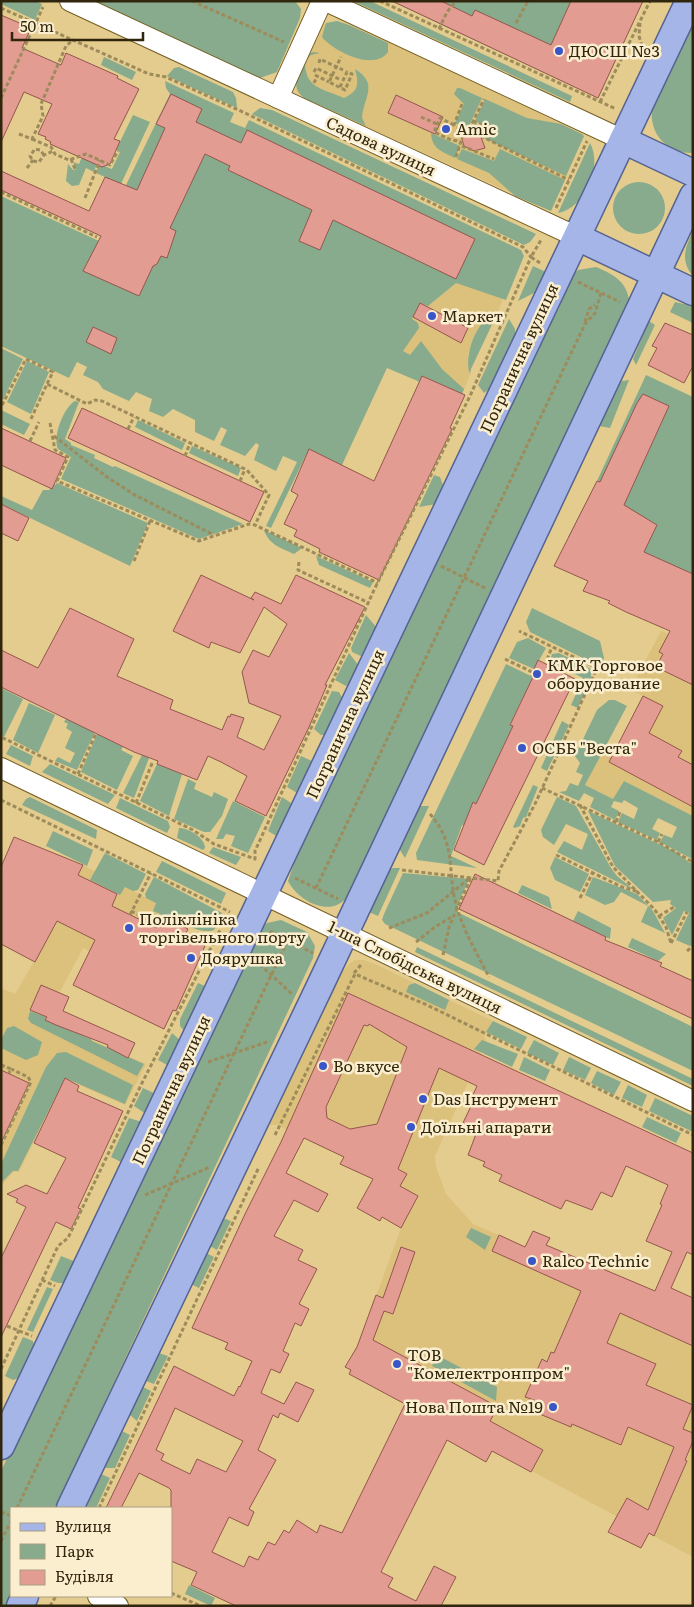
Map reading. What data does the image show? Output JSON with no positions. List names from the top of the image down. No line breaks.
{"streets":{"main road":["Садова вулиця","Погранична вулиця"],"street":["1-ша Слобідська вулиця"]},"crossings":[["Садова вулиця","Погранична вулиця"],["Погранична вулиця","1-ша Слобідська вулиця"]],"places":["ДЮСШ №3","Amic","Маркет","КМК Торговое оборудование","ОСББ \"Веста\"","Поліклініка торгівельного порту","Доярушка","Во вкусе","Das Інструмент","Доїльні апарати","Ralco Technic","ТОВ \"Комелектронпром\"","Нова Пошта №19"],"legend":["Вулиця","Парк","Будівля"],"scale_bar":"50 m"}
